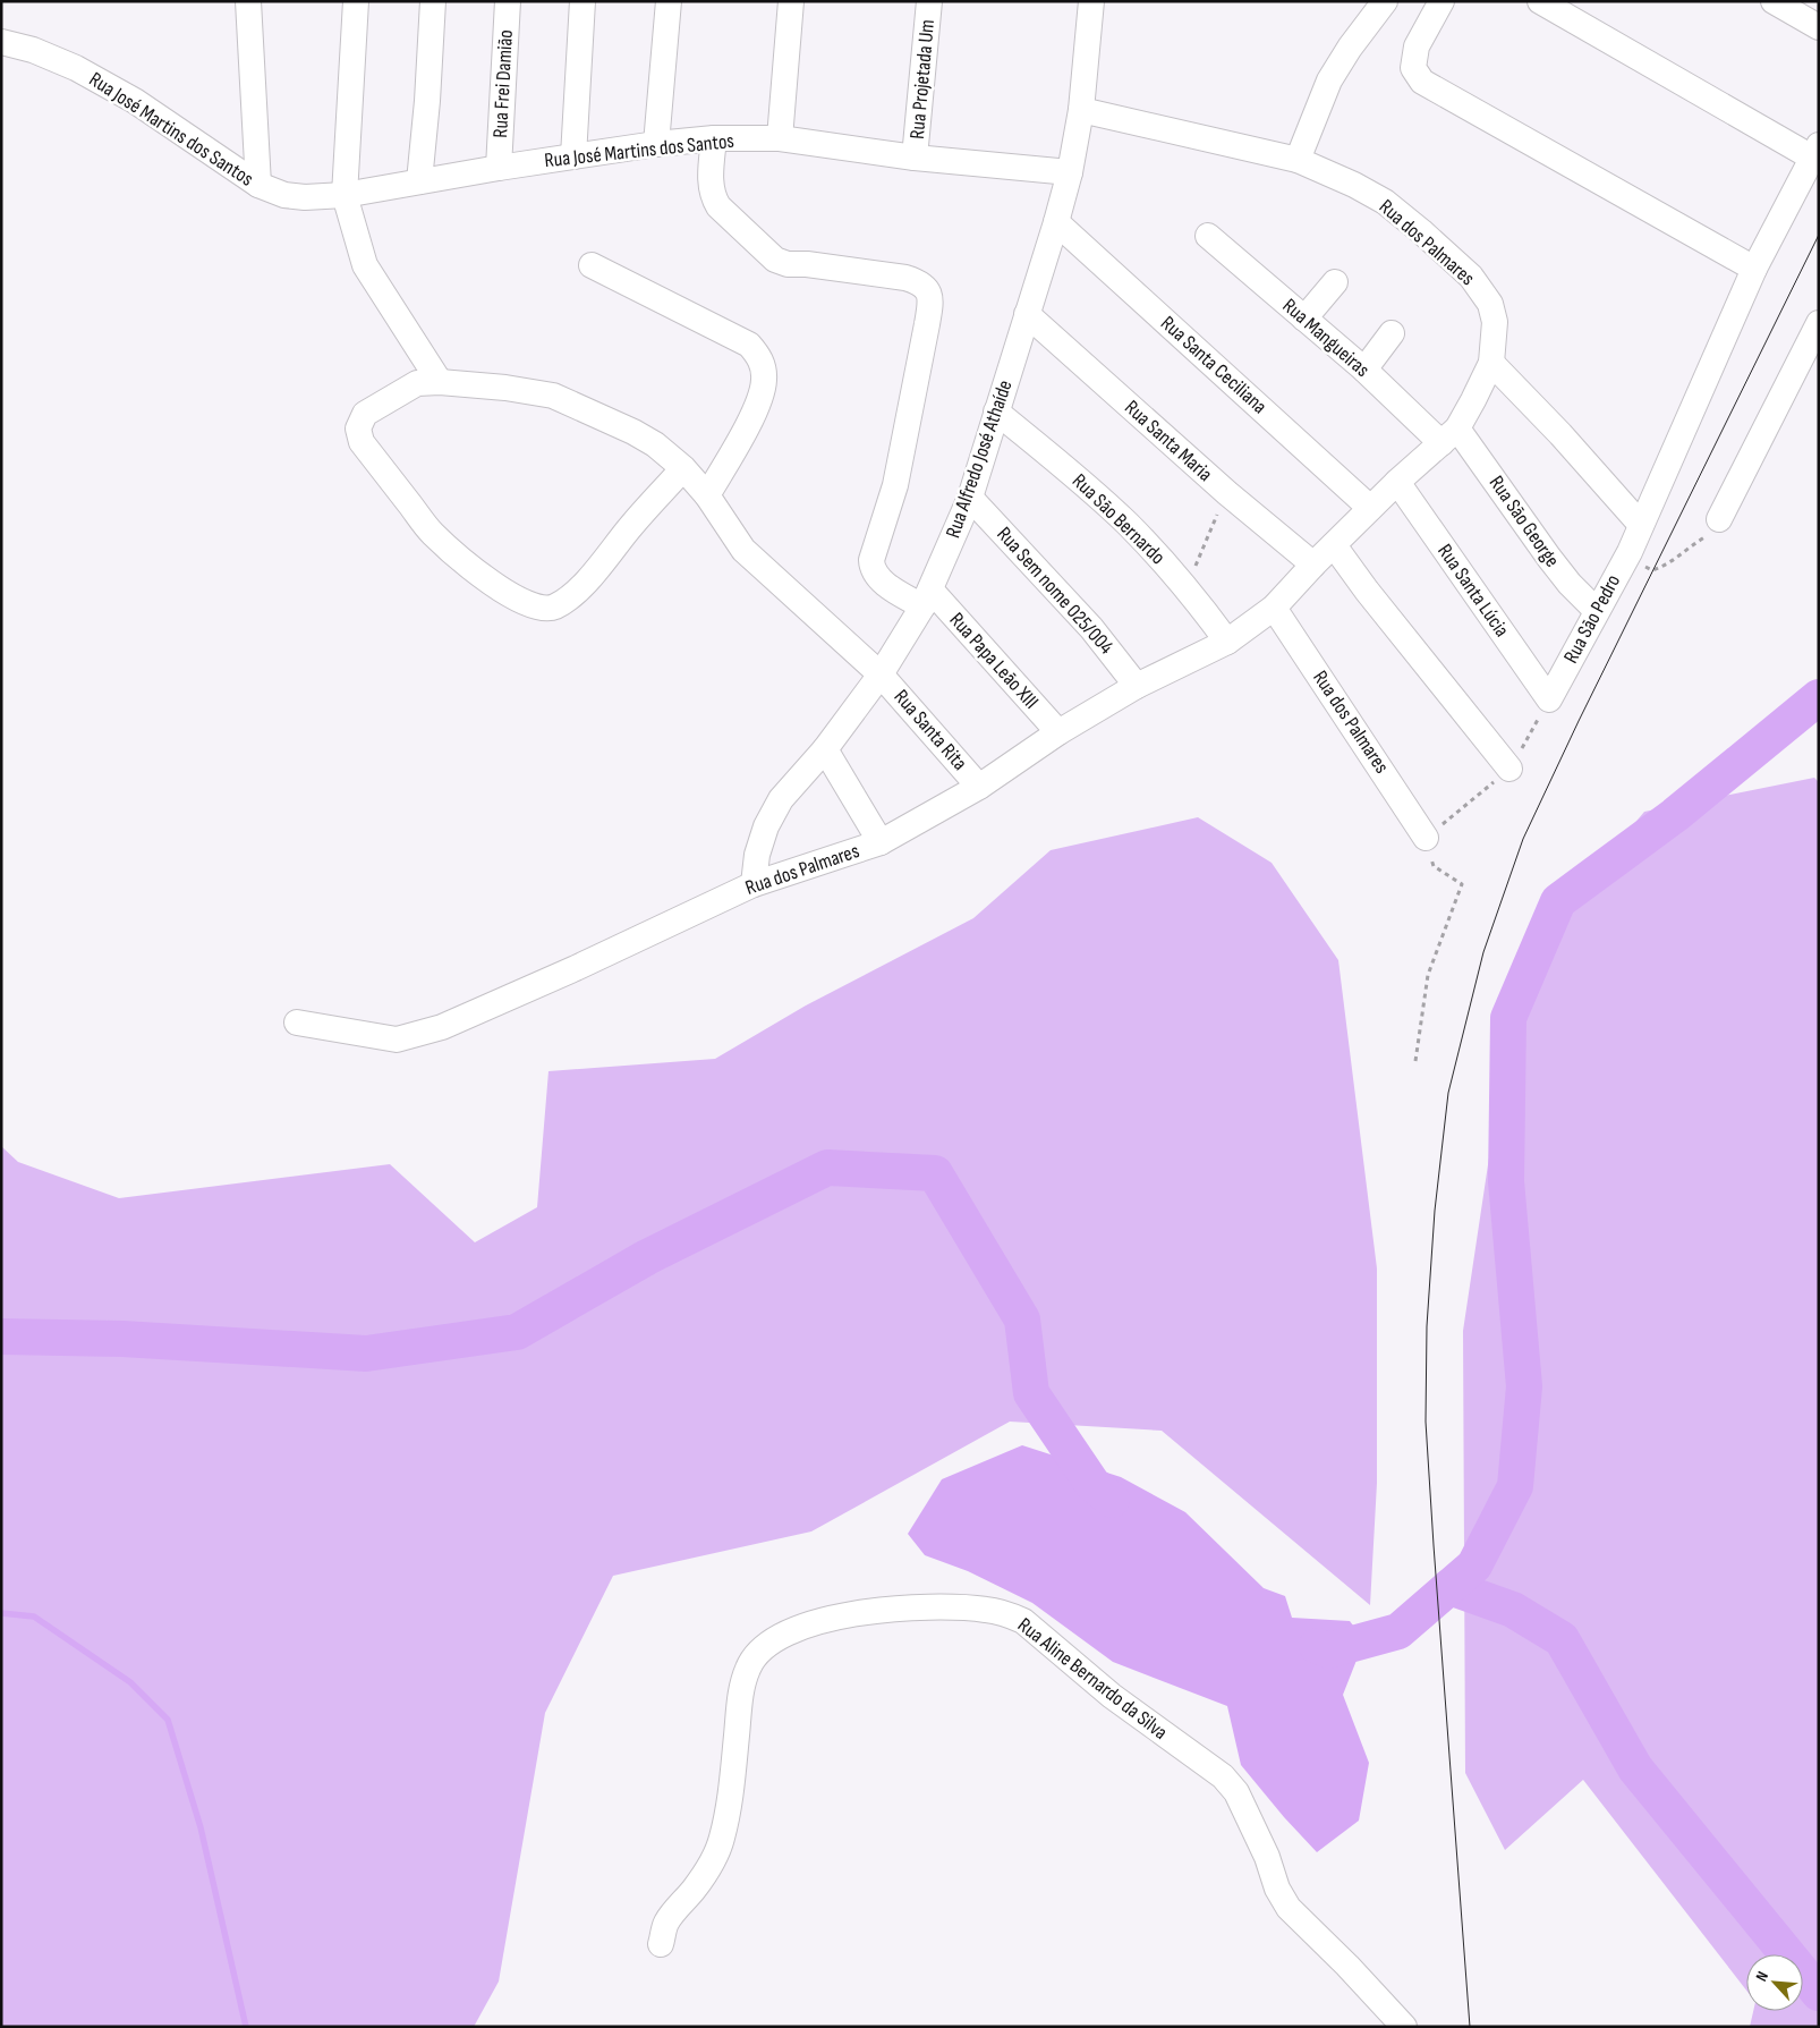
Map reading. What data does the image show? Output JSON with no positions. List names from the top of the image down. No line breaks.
{"streets":{"street":["Rua Projetada Um","Rua Frei Damião","Rua José Martins dos Santos","Rua dos Palmares","Rua Mangueiras","Rua Santa Ceciliana","Rua Santa Maria","Rua Alfredo José Athaíde","Rua São Bernardo","Rua São George","Rua Sem nome 025/004","Rua Santa Lúcia","Rua São Pedro","Rua Papa Leão XIII","Rua Santa Rita","Rua Aline Bernardo da Silva"]},"crossings":[["Rua Projetada Um","Rua José Martins dos Santos"],["Rua Frei Damião","Rua José Martins dos Santos"],["Rua José Martins dos Santos","Rua Alfredo José Athaíde"],["Rua José Martins dos Santos","Rua Papa Leão XIII"],["Rua dos Palmares","Rua Mangueiras"],["Rua dos Palmares","Rua Santa Ceciliana"],["Rua dos Palmares","Rua Santa Maria"],["Rua dos Palmares","Rua Alfredo José Athaíde"],["Rua dos Palmares","Rua São Bernardo"],["Rua dos Palmares","Rua São George"],["Rua dos Palmares","Rua Sem nome 025/004"],["Rua dos Palmares","Rua Santa Lúcia"],["Rua dos Palmares","Rua Papa Leão XIII"],["Rua dos Palmares","Rua Santa Rita"],["Rua Mangueiras","Rua São George"],["Rua Santa Ceciliana","Rua Alfredo José Athaíde"],["Rua Santa Maria","Rua Alfredo José Athaíde"],["Rua Alfredo José Athaíde","Rua São Bernardo"],["Rua Alfredo José Athaíde","Rua Sem nome 025/004"],["Rua Alfredo José Athaíde","Rua Papa Leão XIII"],["Rua Alfredo José Athaíde","Rua Santa Rita"],["Rua São George","Rua São Pedro"],["Rua Santa Lúcia","Rua São Pedro"]],"north":"top left"}
